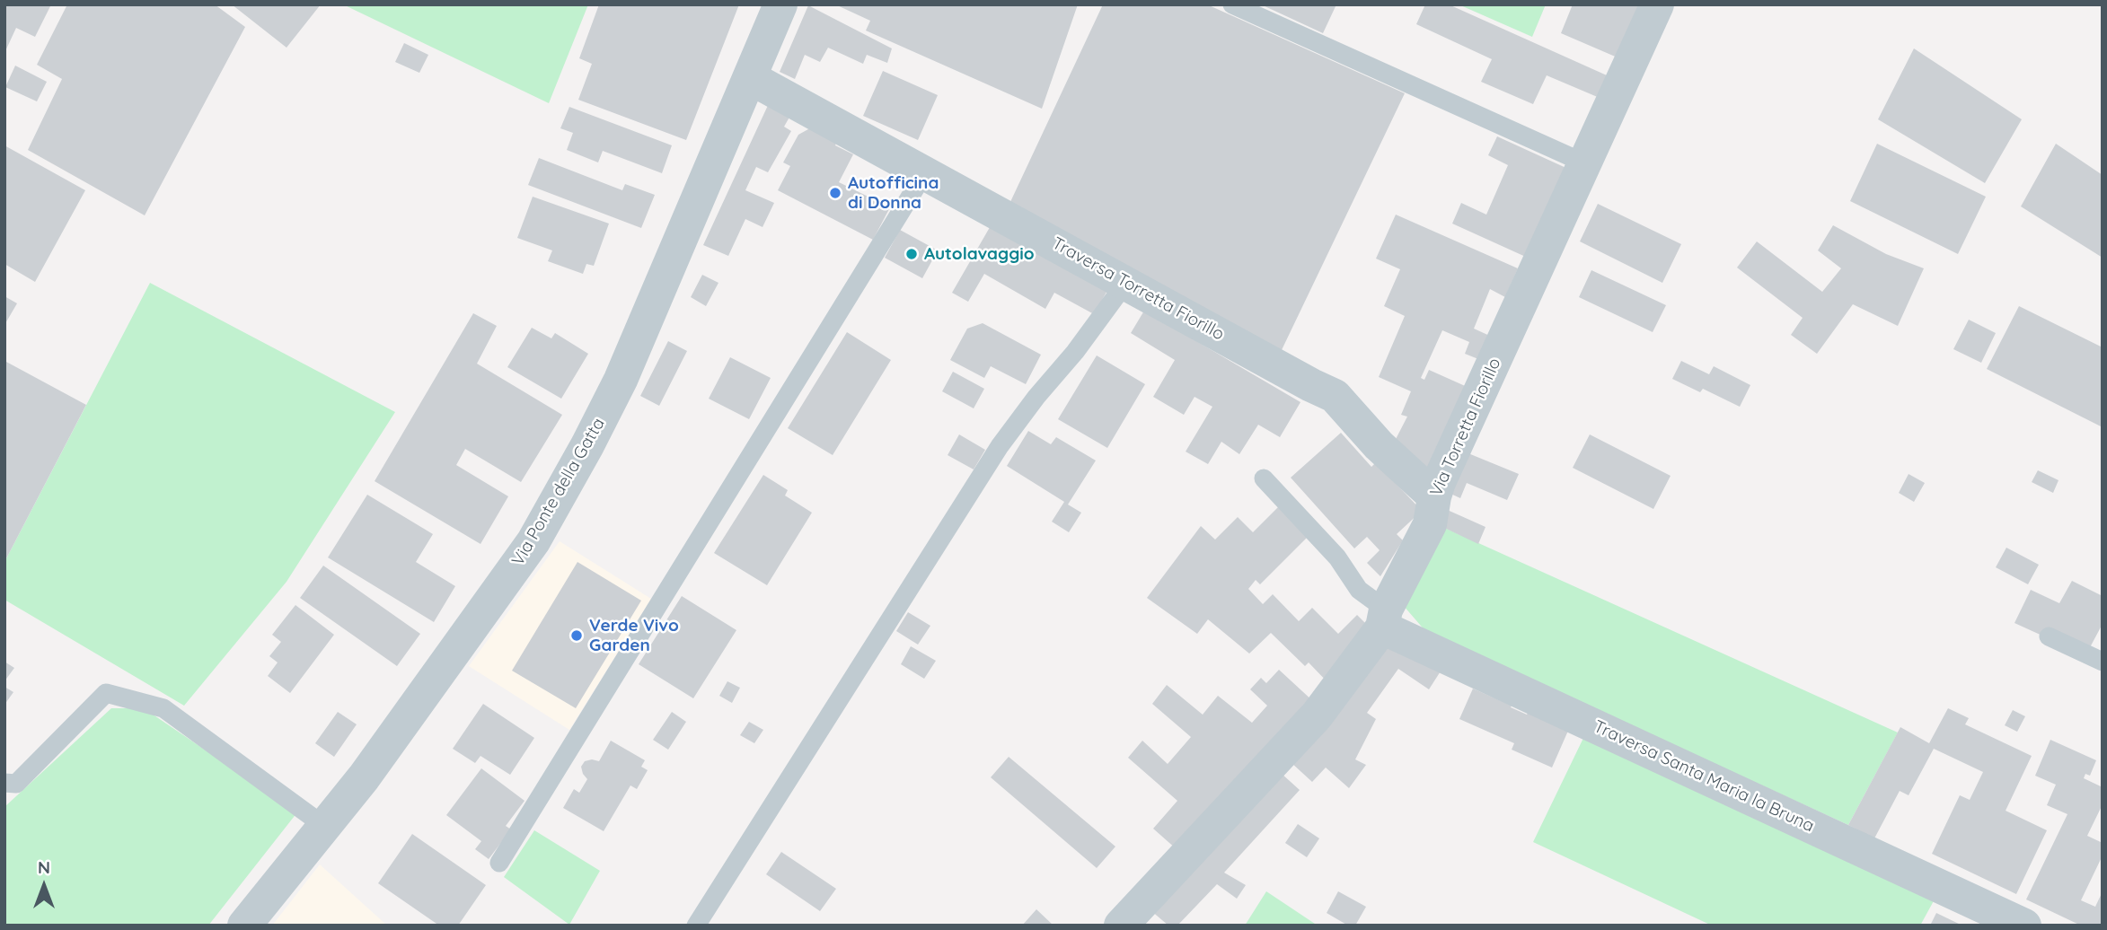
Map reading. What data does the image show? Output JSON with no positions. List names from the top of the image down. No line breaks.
{"streets":{"street":["Traversa Torretta Fiorillo","Via Torretta Fiorillo","Via Ponte della Gatta","Traversa Santa Maria la Bruna"]},"crossings":[["Traversa Torretta Fiorillo","Via Torretta Fiorillo"],["Traversa Torretta Fiorillo","Via Ponte della Gatta"],["Via Torretta Fiorillo","Traversa Santa Maria la Bruna"]],"places":["Autofficina di Donna","Autolavaggio","Verde Vivo Garden"],"north":"top"}
